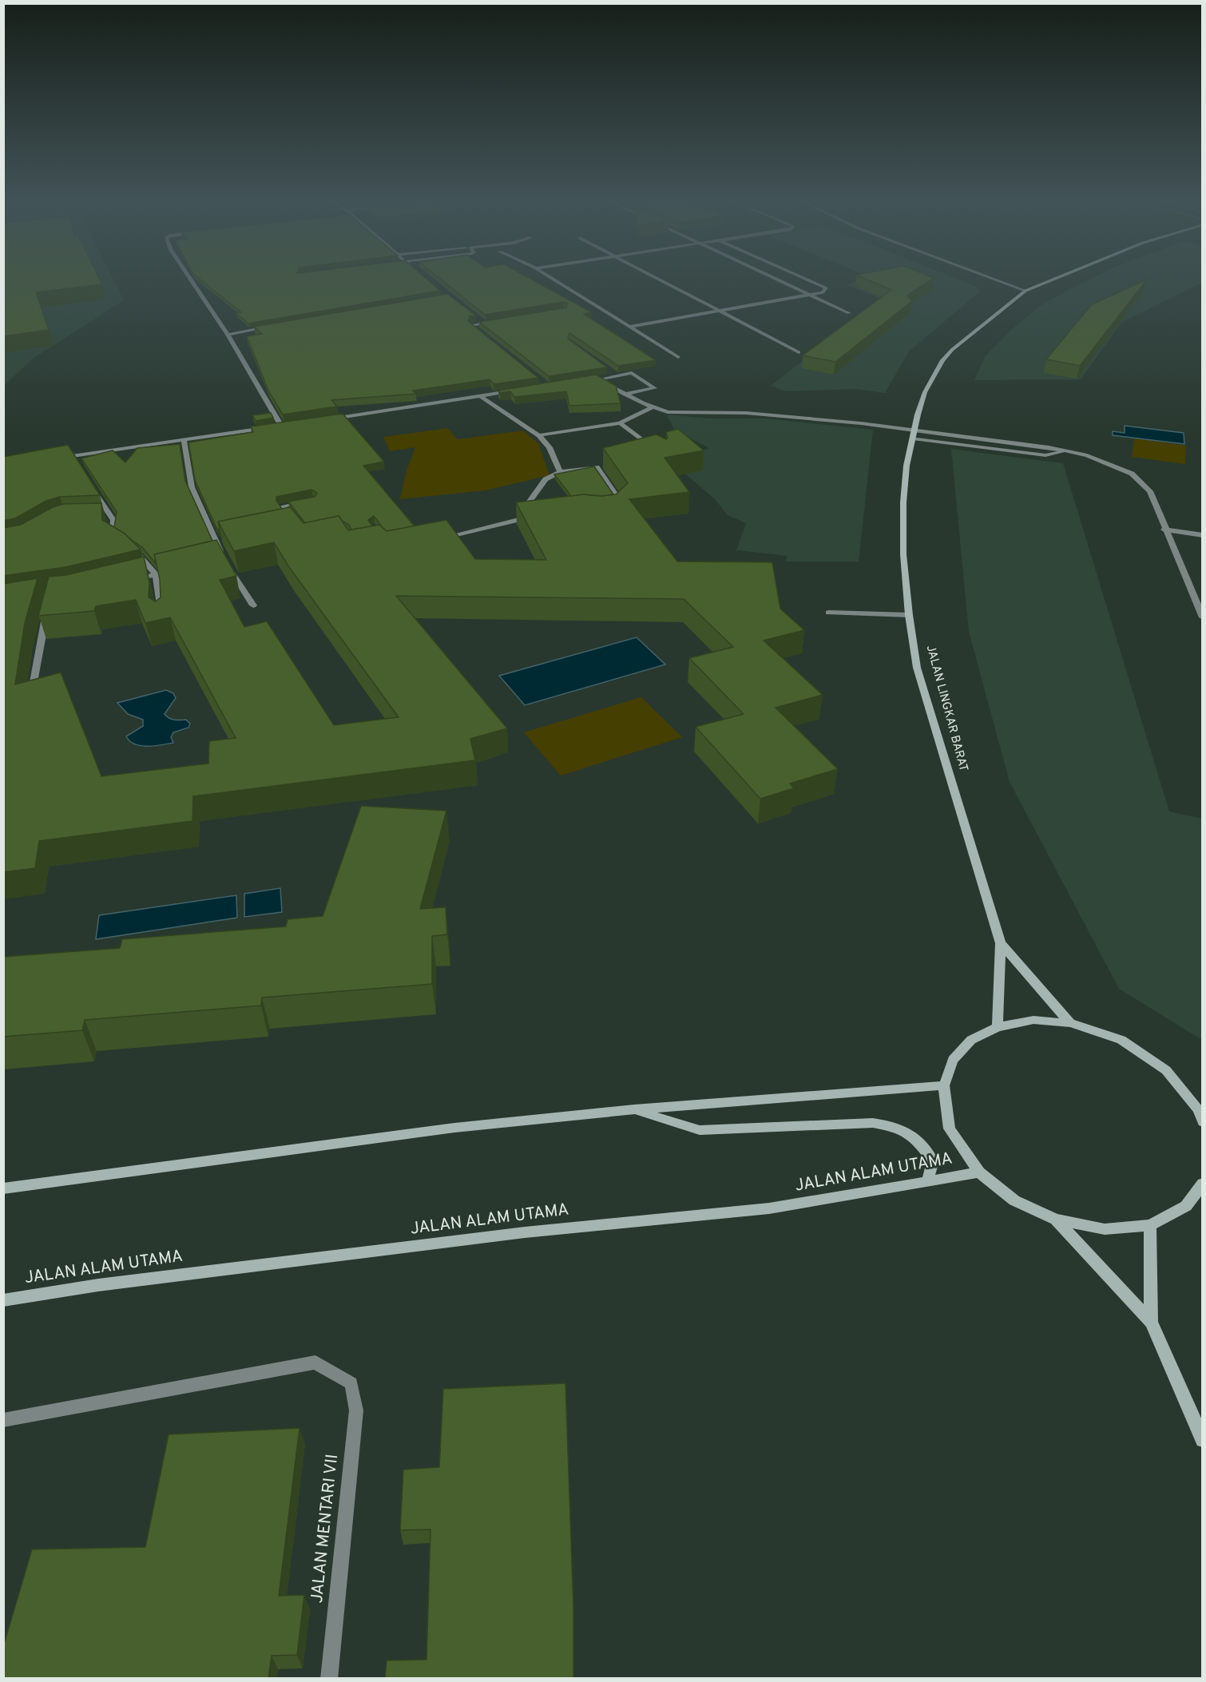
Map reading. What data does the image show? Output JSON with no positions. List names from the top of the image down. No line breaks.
{"streets":{"street":["JALAN LINGKAR BARAT","JALAN ALAM UTAMA","JALAN MENTARI VII"]}}
